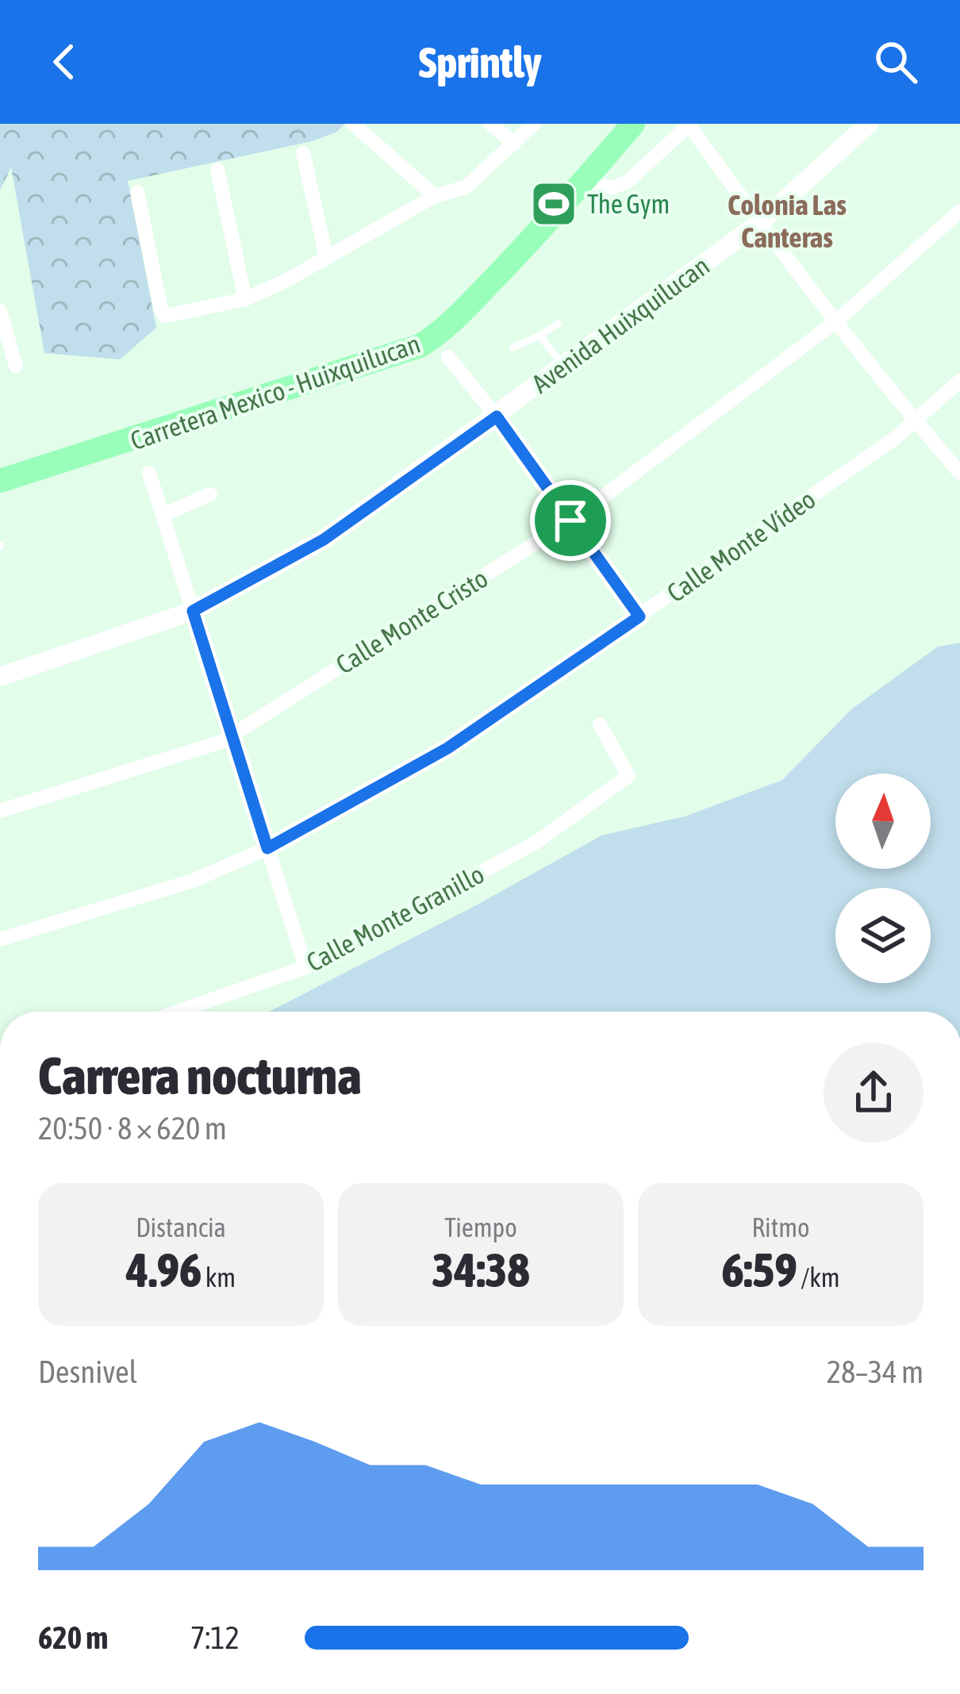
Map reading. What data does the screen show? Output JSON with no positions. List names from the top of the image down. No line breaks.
{"streets":{"main road":["Carretera Mexico - Huixquilucan"],"street":["Avenida Huixquilucan","Calle Monte Vídeo","Calle Monte Cristo","Calle Monte Granillo"]},"districts":["Colonia Las Canteras"],"places":{"sports":["The Gym"]},"north":"top","page":{"header":"Sprintly","heading":["Carrera nocturna","20:50 · 8 × 620 m"],"stats":[["Distancia","4.96 km"],["Tiempo","34:38"],["Ritmo","6:59 /km"]],"chart":["Desnivel","28–34 m"],"list":[{"name":"620 m","note":"7:12"}]}}
